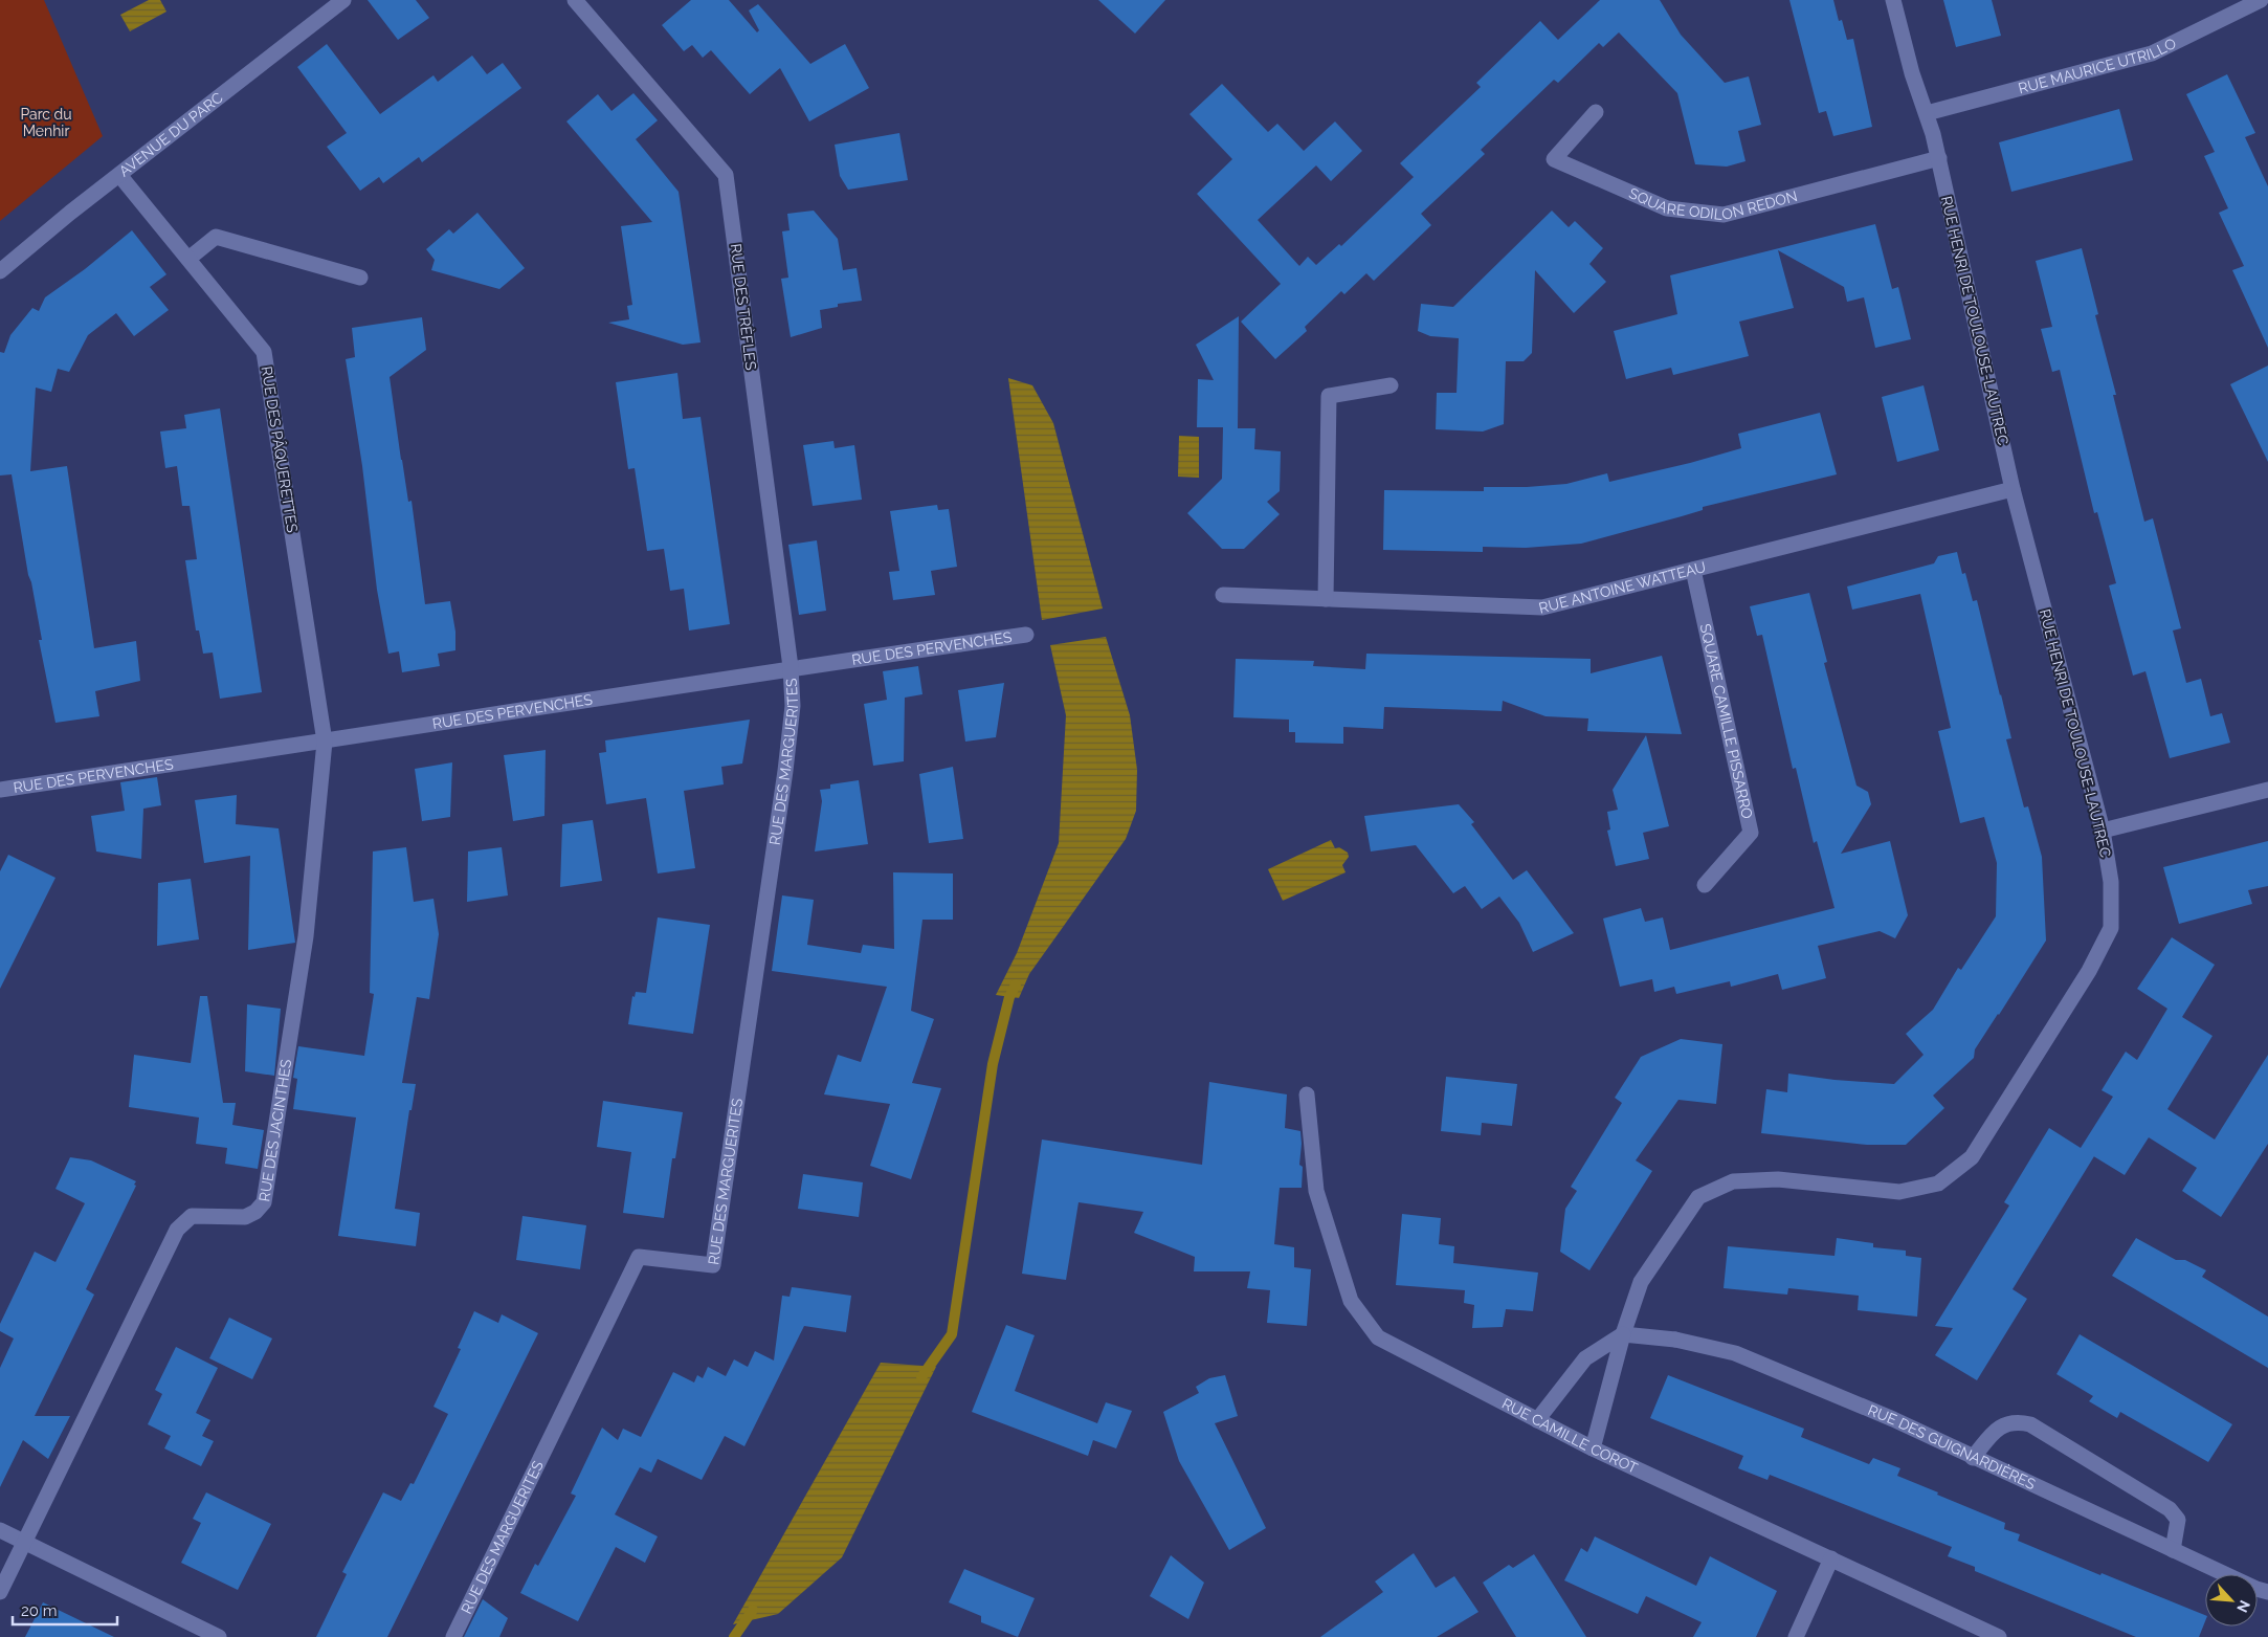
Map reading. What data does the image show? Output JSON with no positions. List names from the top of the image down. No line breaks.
{"streets":{"street":["RUE MAURICE UTRILLO","AVENUE DU PARC","SQUARE ODILON REDON","RUE DES TRÈFLES","RUE HENRI DE TOULOUSE-LAUTREC","RUE DES PÂQUERETTES","RUE ANTOINE WATTEAU","RUE DES PERVENCHES","SQUARE CAMILLE PISSARRO","RUE DES MARGUERITES","RUE DES JACINTHES","RUE CAMILLE COROT","RUE DES GUIGNARDIÈRES"]},"crossings":[["RUE MAURICE UTRILLO","RUE HENRI DE TOULOUSE-LAUTREC"],["AVENUE DU PARC","RUE DES PÂQUERETTES"],["SQUARE ODILON REDON","RUE HENRI DE TOULOUSE-LAUTREC"],["RUE DES TRÈFLES","RUE DES PERVENCHES"],["RUE DES TRÈFLES","RUE DES MARGUERITES"],["RUE HENRI DE TOULOUSE-LAUTREC","RUE ANTOINE WATTEAU"],["RUE HENRI DE TOULOUSE-LAUTREC","RUE CAMILLE COROT"],["RUE HENRI DE TOULOUSE-LAUTREC","RUE DES GUIGNARDIÈRES"],["RUE DES PÂQUERETTES","RUE DES PERVENCHES"],["RUE DES PÂQUERETTES","RUE DES JACINTHES"],["RUE ANTOINE WATTEAU","SQUARE CAMILLE PISSARRO"],["RUE DES PERVENCHES","RUE DES MARGUERITES"],["RUE DES PERVENCHES","RUE DES JACINTHES"]],"parks":["Parc du Menhir"],"scale_bar":"20 m","north":"bottom right"}
